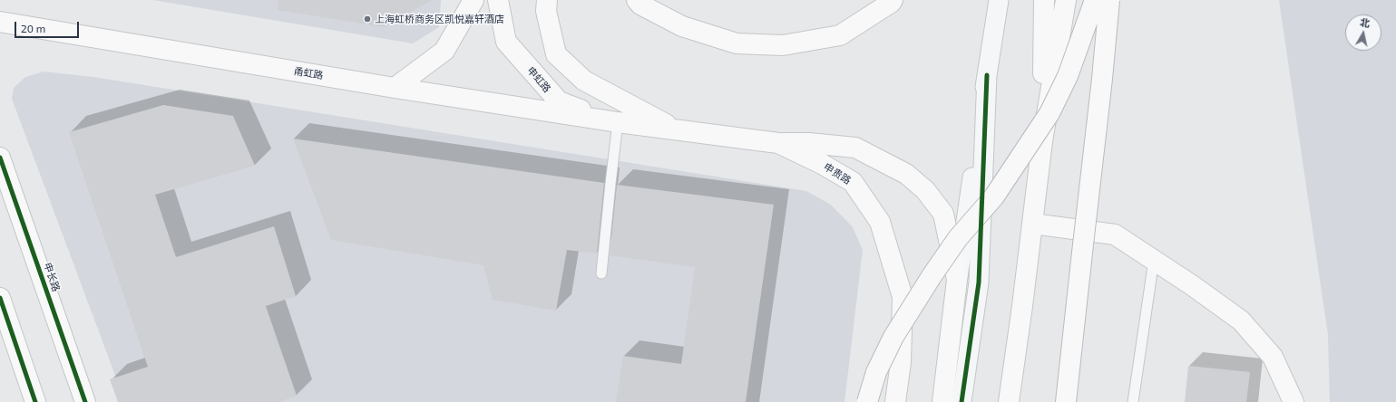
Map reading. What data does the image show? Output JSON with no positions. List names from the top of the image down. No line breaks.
{"streets":{"main road":["甬虹路","申虹路","申贵路","申长路"]},"crossings":[["甬虹路","申虹路"],["甬虹路","申贵路"],["申虹路","申贵路"]],"places":["上海虹桥商务区凯悦嘉轩酒店"],"scale_bar":"20 m","north":"top"}
